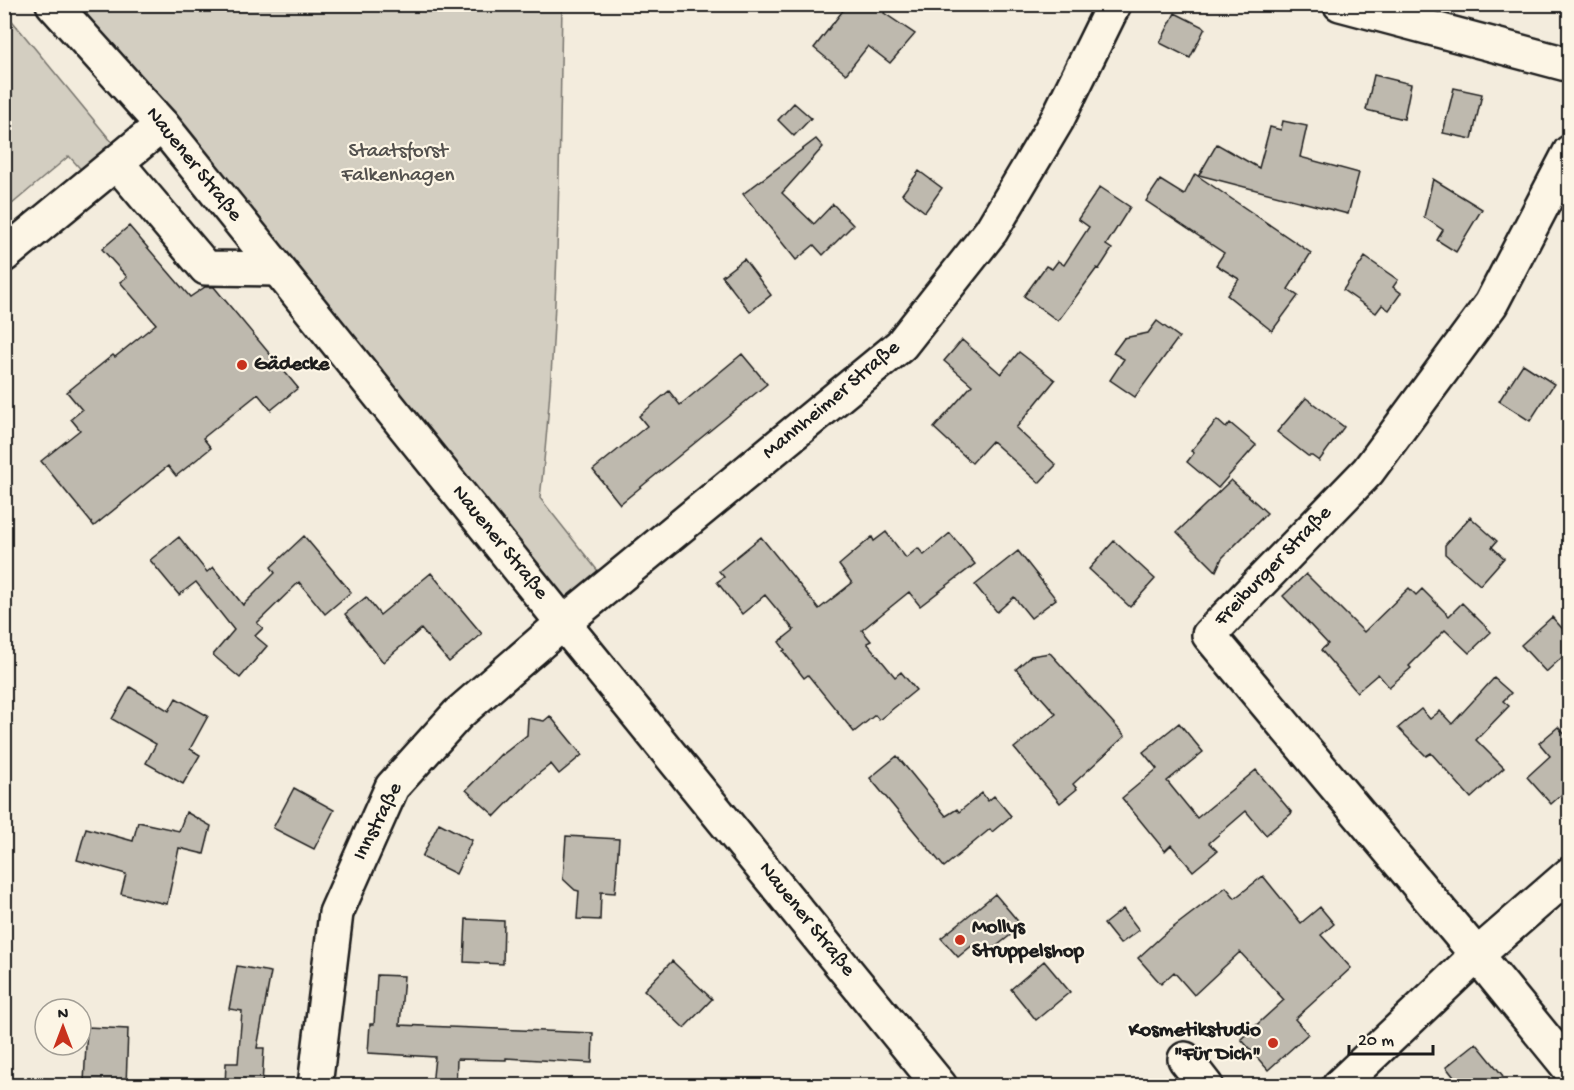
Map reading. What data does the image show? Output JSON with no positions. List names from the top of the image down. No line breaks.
{"streets":{"street":["Nauener Straße","Mannheimer Straße","Freiburger Straße","Innstraße"]},"crossings":[["Nauener Straße","Mannheimer Straße"],["Nauener Straße","Innstraße"],["Mannheimer Straße","Innstraße"]],"parks":["Staatsforst Falkenhagen"],"places":["Gädecke","Mollys Struppelshop","Kosmetikstudio \"Für Dich\""],"scale_bar":"20 m","north":"top"}
